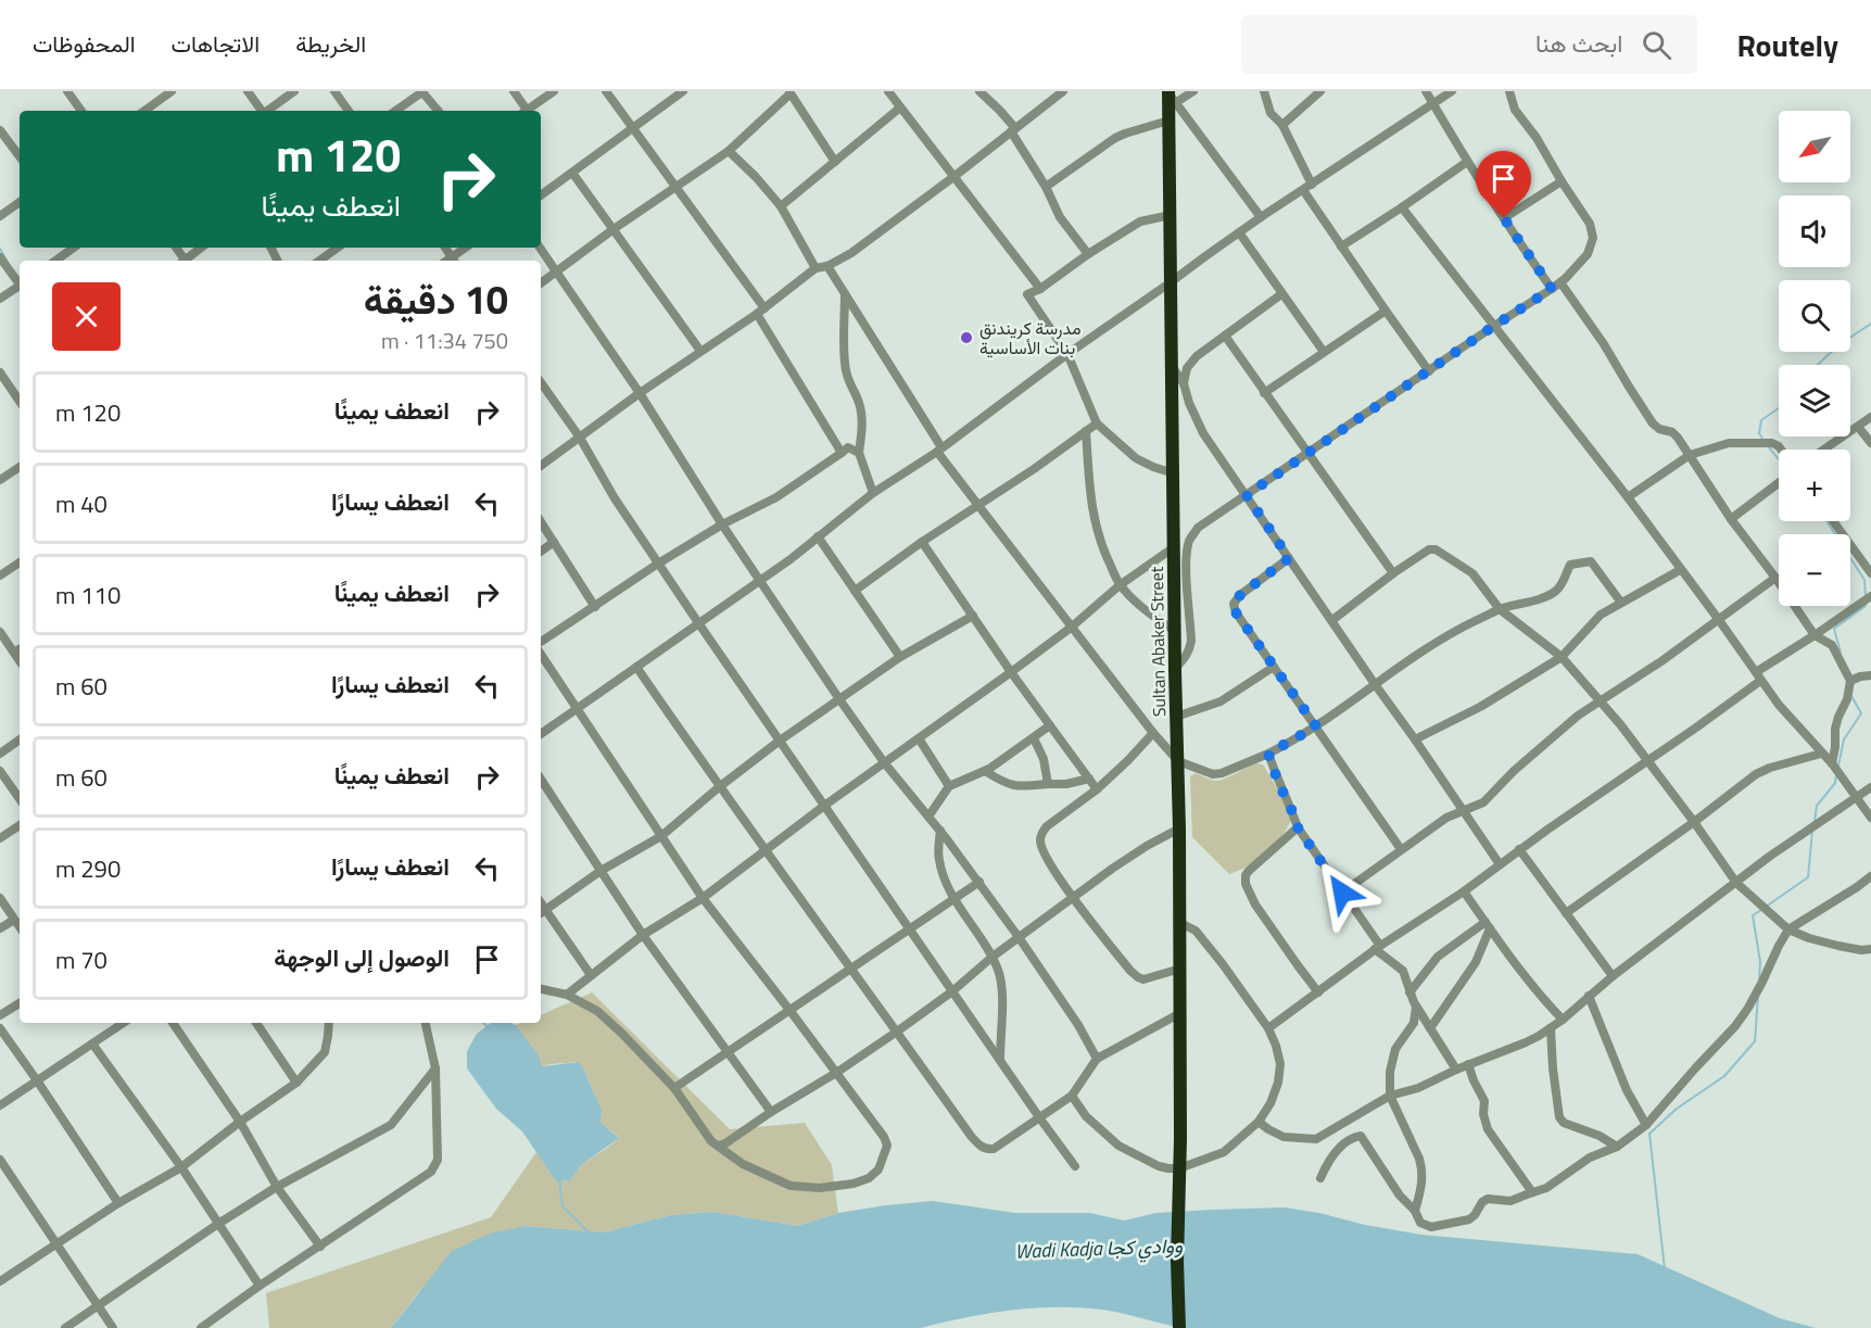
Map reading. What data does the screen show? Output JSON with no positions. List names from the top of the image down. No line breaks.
{"streets":{"highway":["Sultan Abaker Street"]},"water":["Wadi Kadja ووادي كجا"],"places":["مدرسة كريندنق بنات الأساسية"],"north":"bottom left","page":{"header":"Routely","search":"ابحث هنا","nav":["الخريطة","الاتجاهات","المحفوظات"],"map_buttons":["+","−"],"turn":["120 m","انعطف يمينًا"],"heading":["10 دقيقة","750 m · 11:34"],"list":[{"name":"انعطف يمينًا","value":"120 m"},{"name":"انعطف يسارًا","value":"40 m"},{"name":"انعطف يمينًا","value":"110 m"},{"name":"انعطف يسارًا","value":"60 m"},{"name":"انعطف يمينًا","value":"60 m"},{"name":"انعطف يسارًا","value":"290 m"},{"name":"الوصول إلى الوجهة","value":"70 m"}]}}
